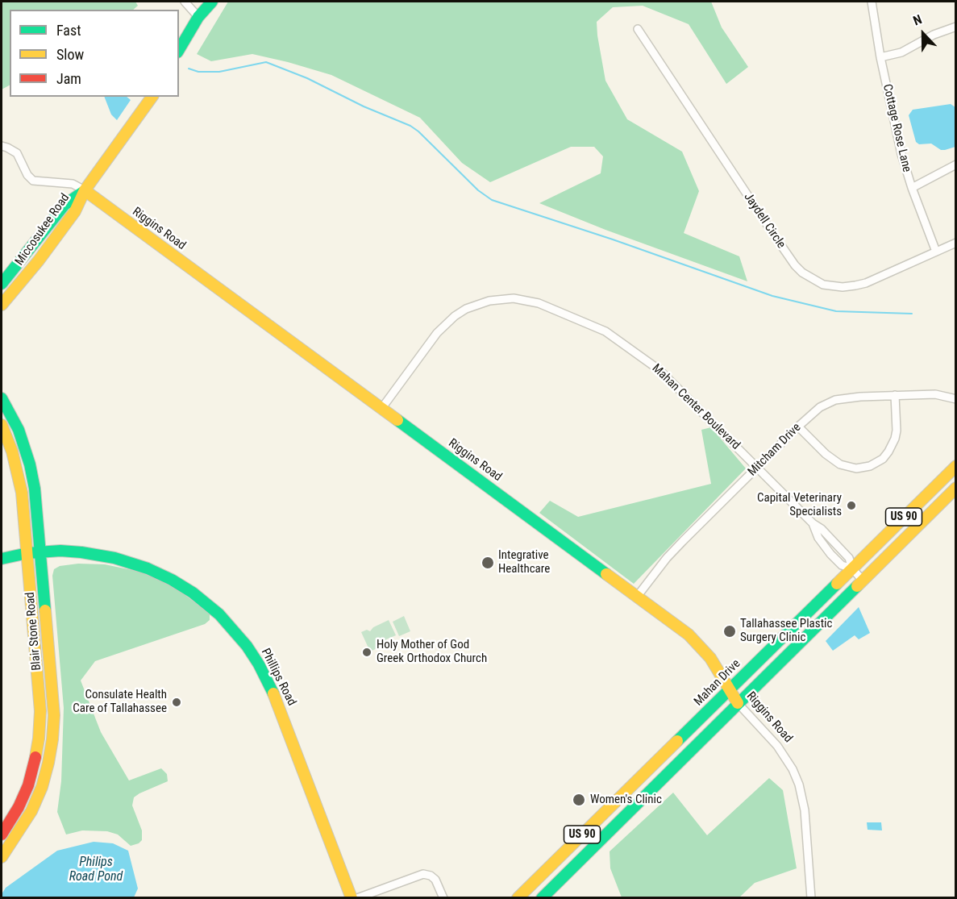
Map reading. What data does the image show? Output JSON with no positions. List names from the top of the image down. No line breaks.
{"streets":{"main road":["Riggins Road","Miccosukee Road","US 90","Blair Stone Road","Phillips Road","Mahan Drive"],"street":["Cottage Rose Lane","Jaydell Circle","Mahan Center Boulevard","Mitcham Drive"]},"crossings":[["Cottage Rose Lane","Jaydell Circle"],["Riggins Road","Miccosukee Road"],["Riggins Road","Mahan Center Boulevard"],["Riggins Road","Mitcham Drive"],["Riggins Road","US 90"],["Riggins Road","Mahan Drive"],["Mahan Center Boulevard","Mitcham Drive"],["Mahan Center Boulevard","US 90"],["Mahan Center Boulevard","Mahan Drive"],["Blair Stone Road","Phillips Road"]],"water":["Philips Road Pond"],"places":["Capital Veterinary Specialists","Integrative Healthcare","Tallahassee Plastic Surgery Clinic","Holy Mother of God Greek Orthodox Church","Consulate Health Care of Tallahassee","Women's Clinic"],"legend":["Fast","Slow","Jam"],"north":"top"}
